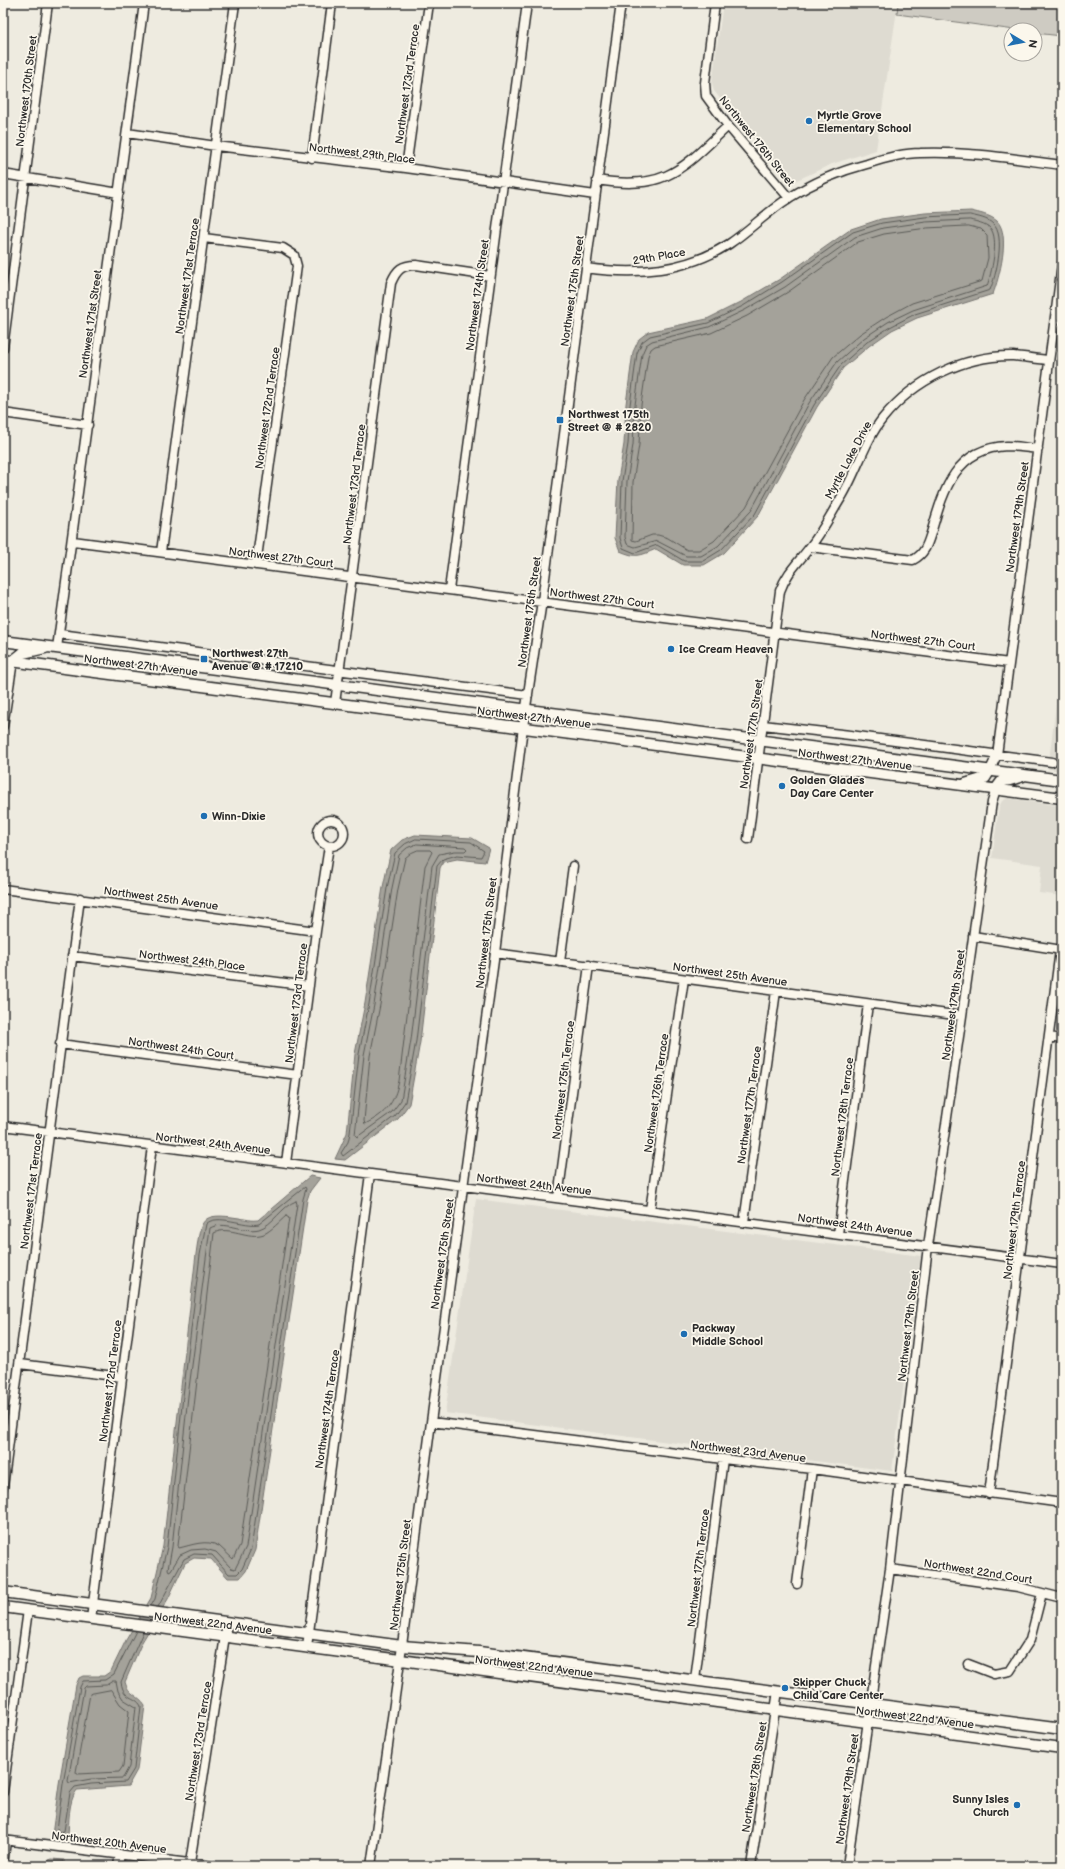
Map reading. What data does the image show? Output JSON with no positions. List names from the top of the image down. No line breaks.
{"streets":{"main road":["Northwest 27th Avenue","Northwest 22nd Avenue"],"street":["Northwest 173rd Terrace","Northwest 170th Street","Northwest 176th Street","Northwest 29th Place","29th Place","Northwest 171st Terrace","Northwest 175th Street","Northwest 174th Street","Northwest 171st Street","Northwest 172nd Terrace","Myrtle Lake Drive","Northwest 179th Street","Northwest 27th Court","Northwest 177th Street","Northwest 25th Avenue","Northwest 24th Place","Northwest 24th Court","Northwest 175th Terrace","Northwest 176th Terrace","Northwest 177th Terrace","Northwest 178th Terrace","Northwest 24th Avenue","Northwest 179th Terrace","Northwest 174th Terrace","Northwest 23rd Avenue","Northwest 22nd Court","Northwest 178th Street","Northwest 20th Avenue"]},"crossings":[["Northwest 173rd Terrace","Northwest 29th Place"],["Northwest 173rd Terrace","Northwest 174th Street"],["Northwest 173rd Terrace","Northwest 27th Court"],["Northwest 173rd Terrace","Northwest 27th Avenue"],["Northwest 173rd Terrace","Northwest 25th Avenue"],["Northwest 173rd Terrace","Northwest 24th Place"],["Northwest 173rd Terrace","Northwest 24th Court"],["Northwest 173rd Terrace","Northwest 24th Avenue"],["Northwest 173rd Terrace","Northwest 22nd Avenue"],["Northwest 173rd Terrace","Northwest 20th Avenue"],["Northwest 176th Street","29th Place"],["Northwest 29th Place","Northwest 171st Terrace"],["Northwest 29th Place","Northwest 175th Street"],["Northwest 29th Place","Northwest 174th Street"],["Northwest 29th Place","Northwest 171st Street"],["29th Place","Northwest 175th Street"],["Northwest 171st Terrace","Northwest 172nd Terrace"],["Northwest 171st Terrace","Northwest 27th Court"],["Northwest 171st Terrace","Northwest 25th Avenue"],["Northwest 171st Terrace","Northwest 24th Place"],["Northwest 171st Terrace","Northwest 24th Court"],["Northwest 171st Terrace","Northwest 24th Avenue"],["Northwest 175th Street","Northwest 27th Court"],["Northwest 175th Street","Northwest 27th Avenue"],["Northwest 175th Street","Northwest 25th Avenue"],["Northwest 175th Street","Northwest 24th Avenue"],["Northwest 175th Street","Northwest 23rd Avenue"],["Northwest 175th Street","Northwest 22nd Avenue"],["Northwest 174th Street","Northwest 27th Court"],["Northwest 171st Street","Northwest 27th Court"],["Northwest 171st Street","Northwest 27th Avenue"],["Northwest 172nd Terrace","Northwest 27th Court"],["Northwest 172nd Terrace","Northwest 24th Avenue"],["Northwest 172nd Terrace","Northwest 22nd Avenue"],["Myrtle Lake Drive","Northwest 179th Street"],["Myrtle Lake Drive","Northwest 27th Court"],["Myrtle Lake Drive","Northwest 177th Street"],["Northwest 179th Street","Northwest 27th Court"],["Northwest 179th Street","Northwest 27th Avenue"],["Northwest 179th Street","Northwest 25th Avenue"],["Northwest 179th Street","Northwest 24th Avenue"],["Northwest 179th Street","Northwest 23rd Avenue"],["Northwest 179th Street","Northwest 22nd Court"],["Northwest 179th Street","Northwest 22nd Avenue"],["Northwest 27th Court","Northwest 177th Street"],["Northwest 27th Avenue","Northwest 177th Street"],["Northwest 25th Avenue","Northwest 175th Terrace"],["Northwest 25th Avenue","Northwest 176th Terrace"],["Northwest 25th Avenue","Northwest 177th Terrace"],["Northwest 25th Avenue","Northwest 178th Terrace"],["Northwest 175th Terrace","Northwest 24th Avenue"],["Northwest 176th Terrace","Northwest 24th Avenue"],["Northwest 177th Terrace","Northwest 24th Avenue"],["Northwest 177th Terrace","Northwest 23rd Avenue"],["Northwest 177th Terrace","Northwest 22nd Avenue"],["Northwest 178th Terrace","Northwest 24th Avenue"],["Northwest 24th Avenue","Northwest 179th Terrace"],["Northwest 24th Avenue","Northwest 174th Terrace"],["Northwest 179th Terrace","Northwest 23rd Avenue"],["Northwest 174th Terrace","Northwest 22nd Avenue"],["Northwest 22nd Avenue","Northwest 178th Street"]],"places":{"other":["Myrtle Grove Elementary School","Ice Cream Heaven","Golden Glades Day Care Center","Winn-Dixie","Packway Middle School","Skipper Chuck Child Care Center","Sunny Isles Church"],"transit":["Northwest 175th Street @ # 2820","Northwest 27th Avenue @ # 17210"]},"north":"right"}
